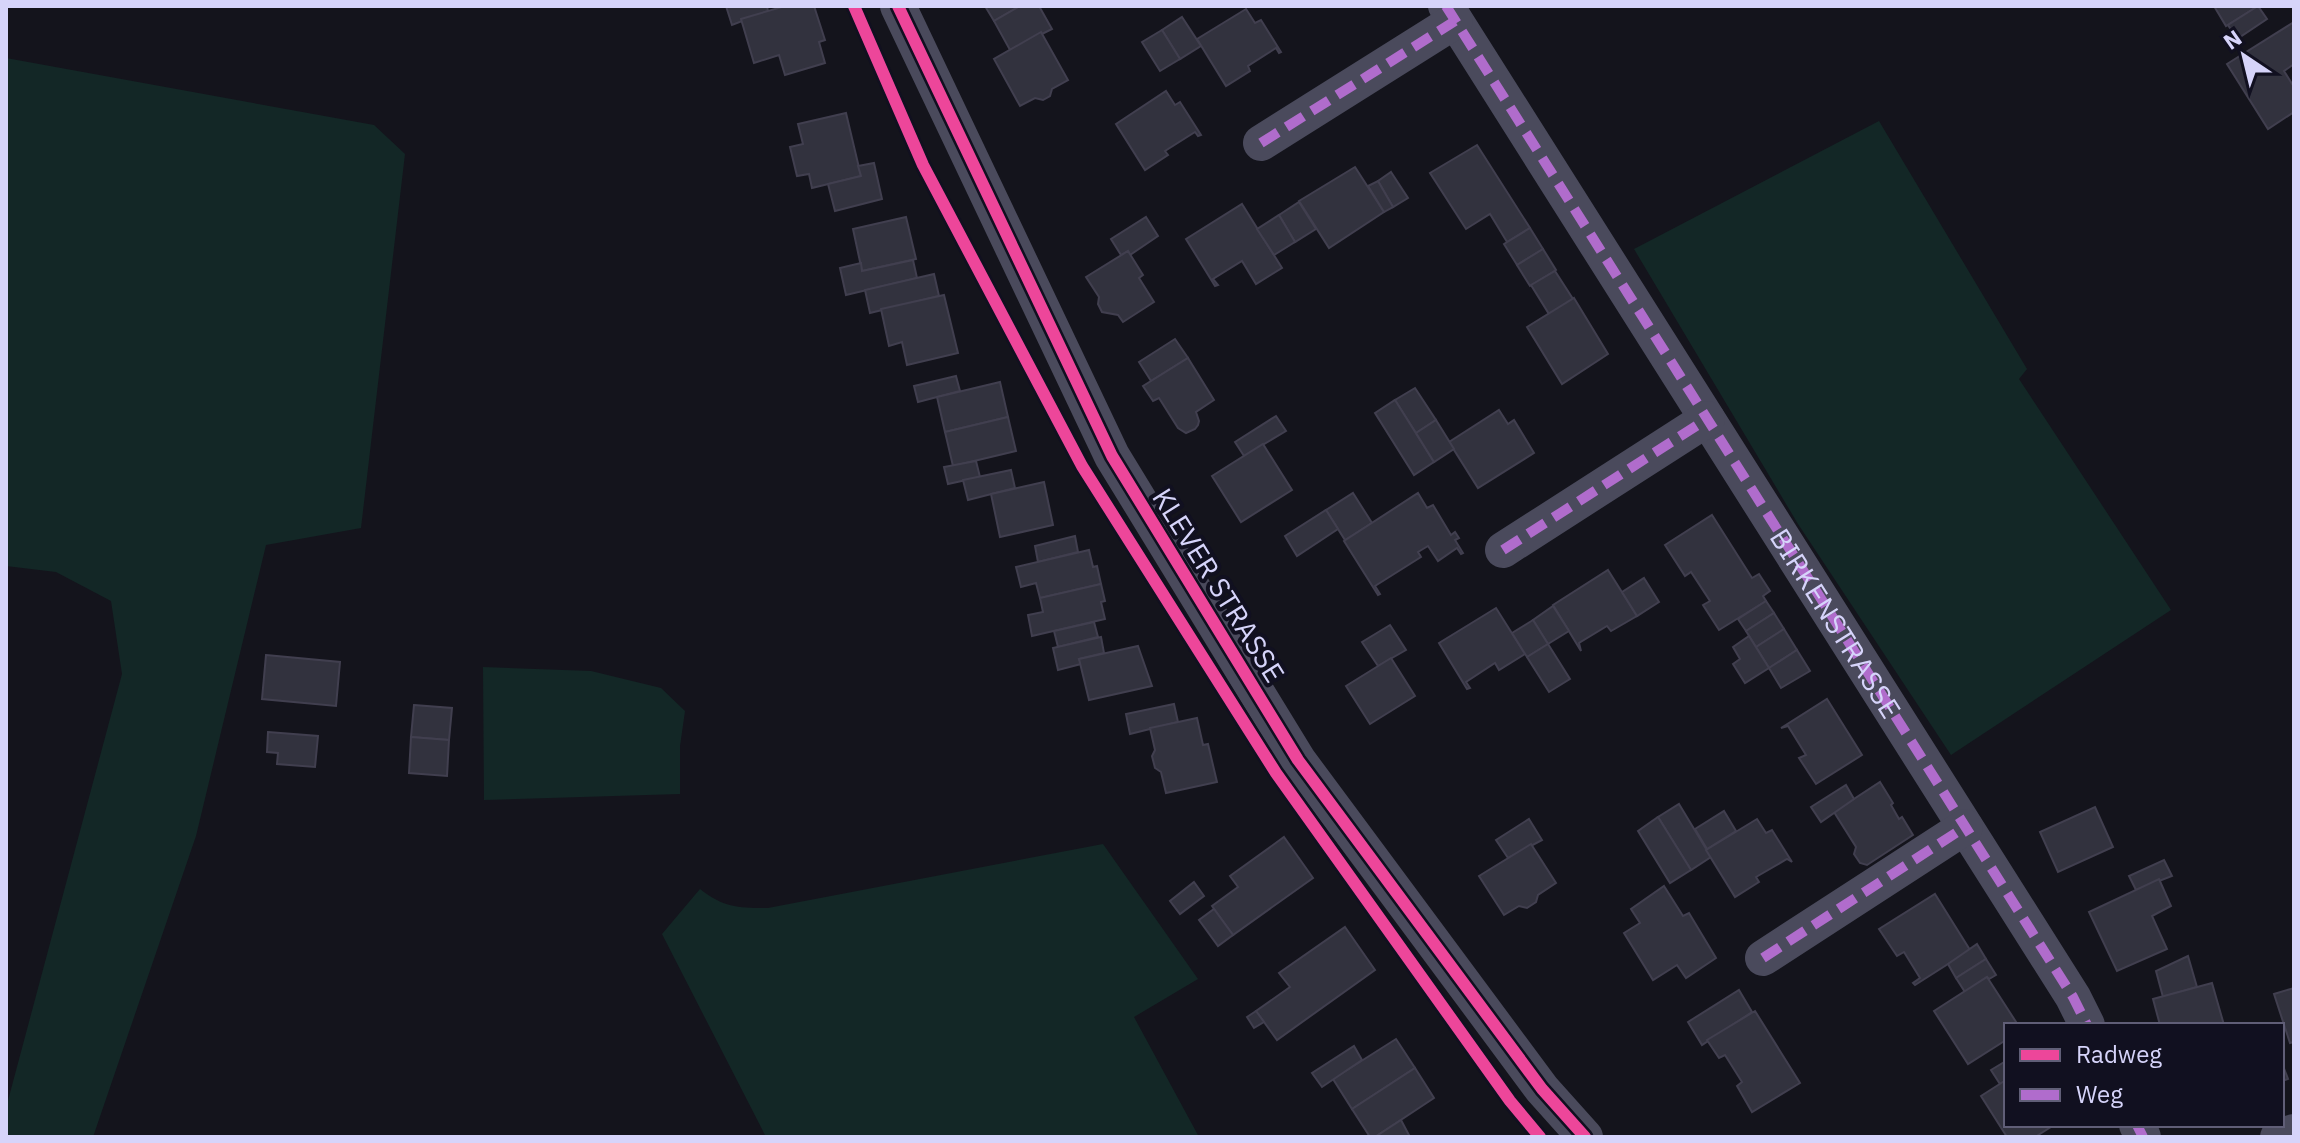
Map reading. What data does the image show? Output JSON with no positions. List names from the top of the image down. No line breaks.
{"streets":{"street":["KLEVER STRASSE","BIRKENSTRASSE"]},"legend":["Radweg","Weg"],"north":"top left"}
